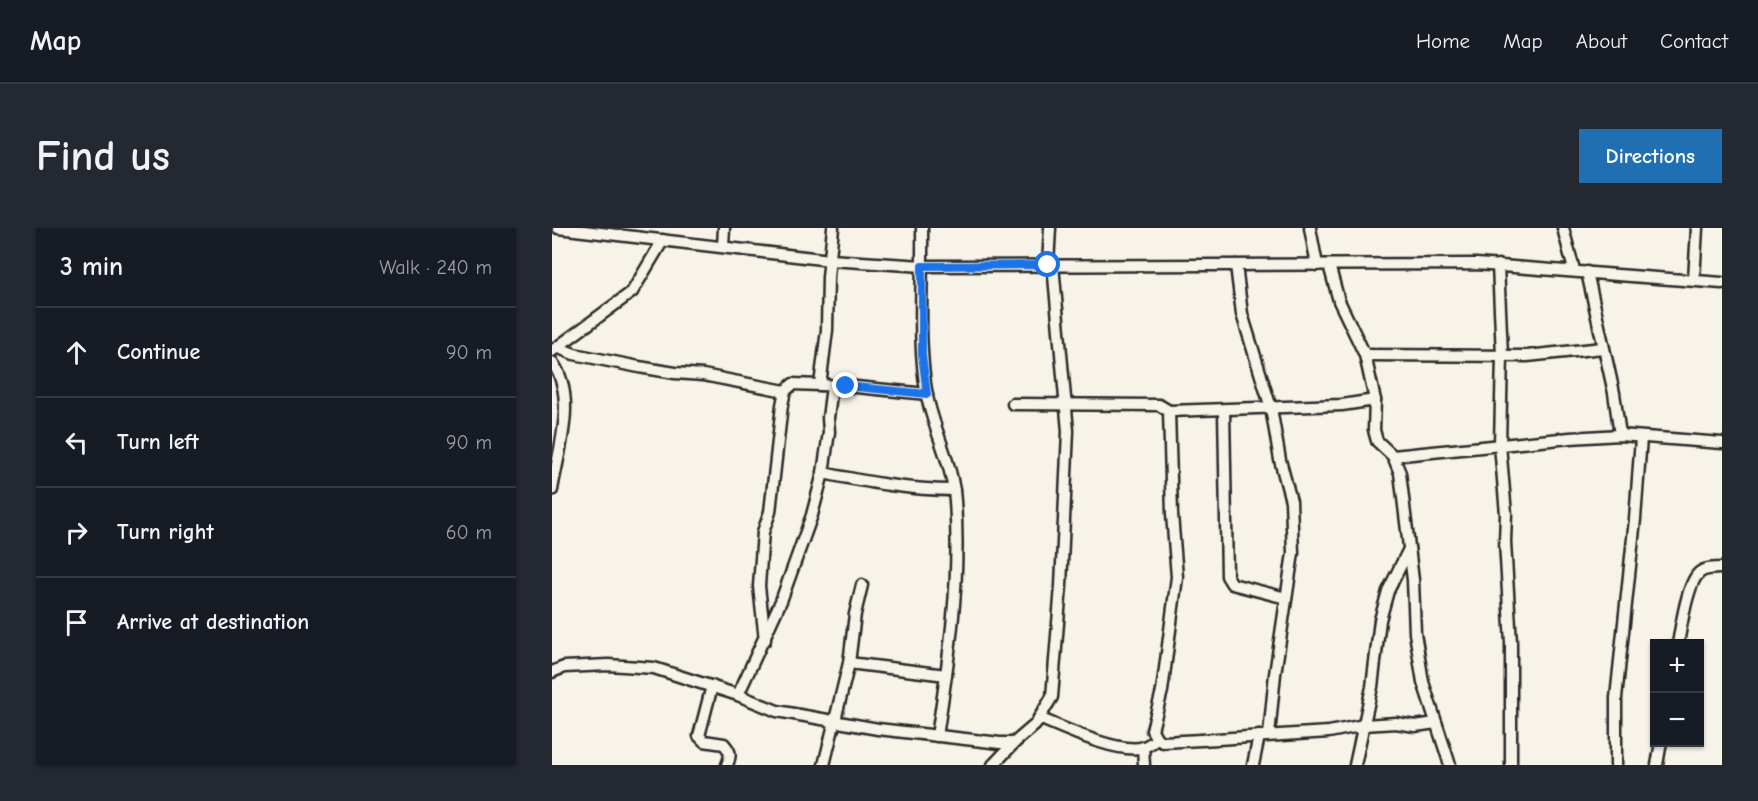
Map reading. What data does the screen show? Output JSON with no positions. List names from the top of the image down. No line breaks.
{"page":{"header":"Map","nav":["Home","Map","About","Contact"],"buttons":"Directions","title":"Find us","heading":["3 min","Walk · 240 m"],"list":[["Continue","90 m"],["Turn left","90 m"],["Turn right","60 m"],"Arrive at destination"],"map_buttons":["+","−"]}}
